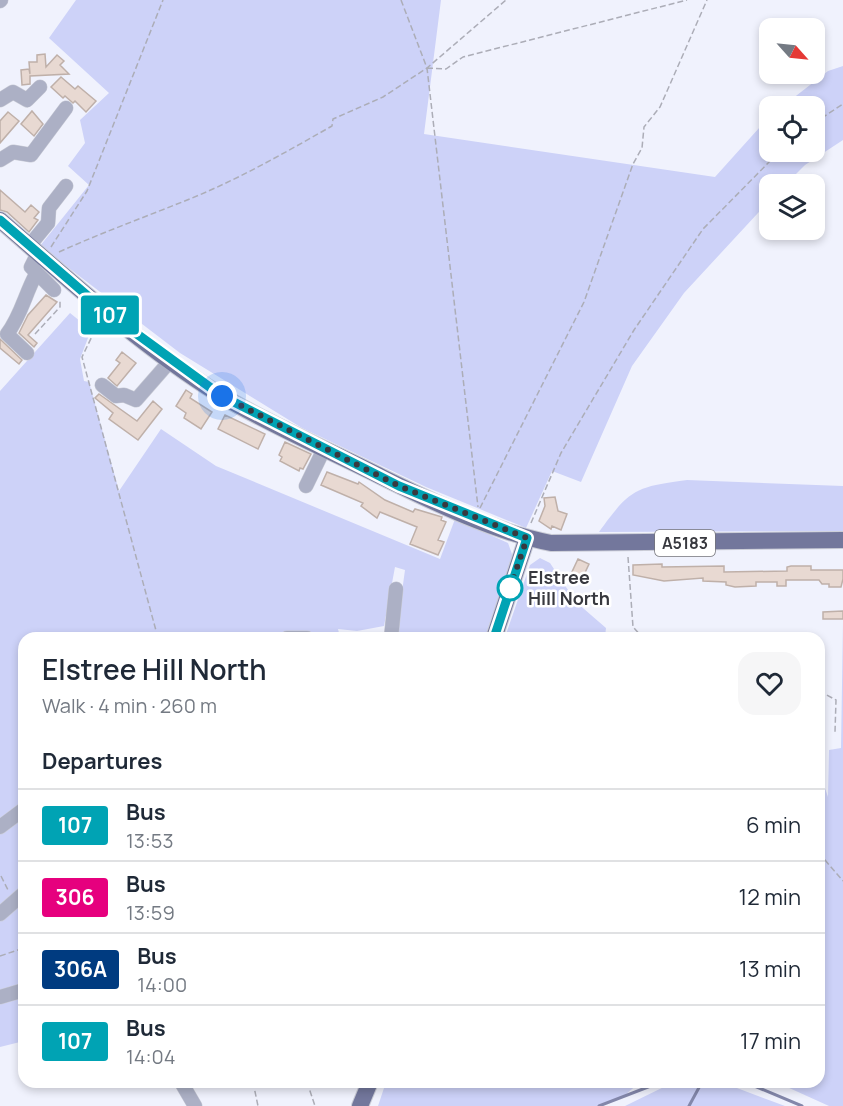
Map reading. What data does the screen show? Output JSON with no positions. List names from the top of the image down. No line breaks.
{"streets":{"main road":["A5183"]},"places":["Elstree Hill North"],"lines":["bus line 107"],"north":"bottom right","page":{"on_map":"107","heading":[["Elstree Hill North","Walk · 4 min · 260 m"],"Departures"],"list":[{"mark":"107","name":"Bus","note":"13:53","value":"6 min"},{"mark":"306","name":"Bus","note":"13:59","value":"12 min"},{"mark":"306A","name":"Bus","note":"14:00","value":"13 min"},{"mark":"107","name":"Bus","note":"14:04","value":"17 min"}]}}
